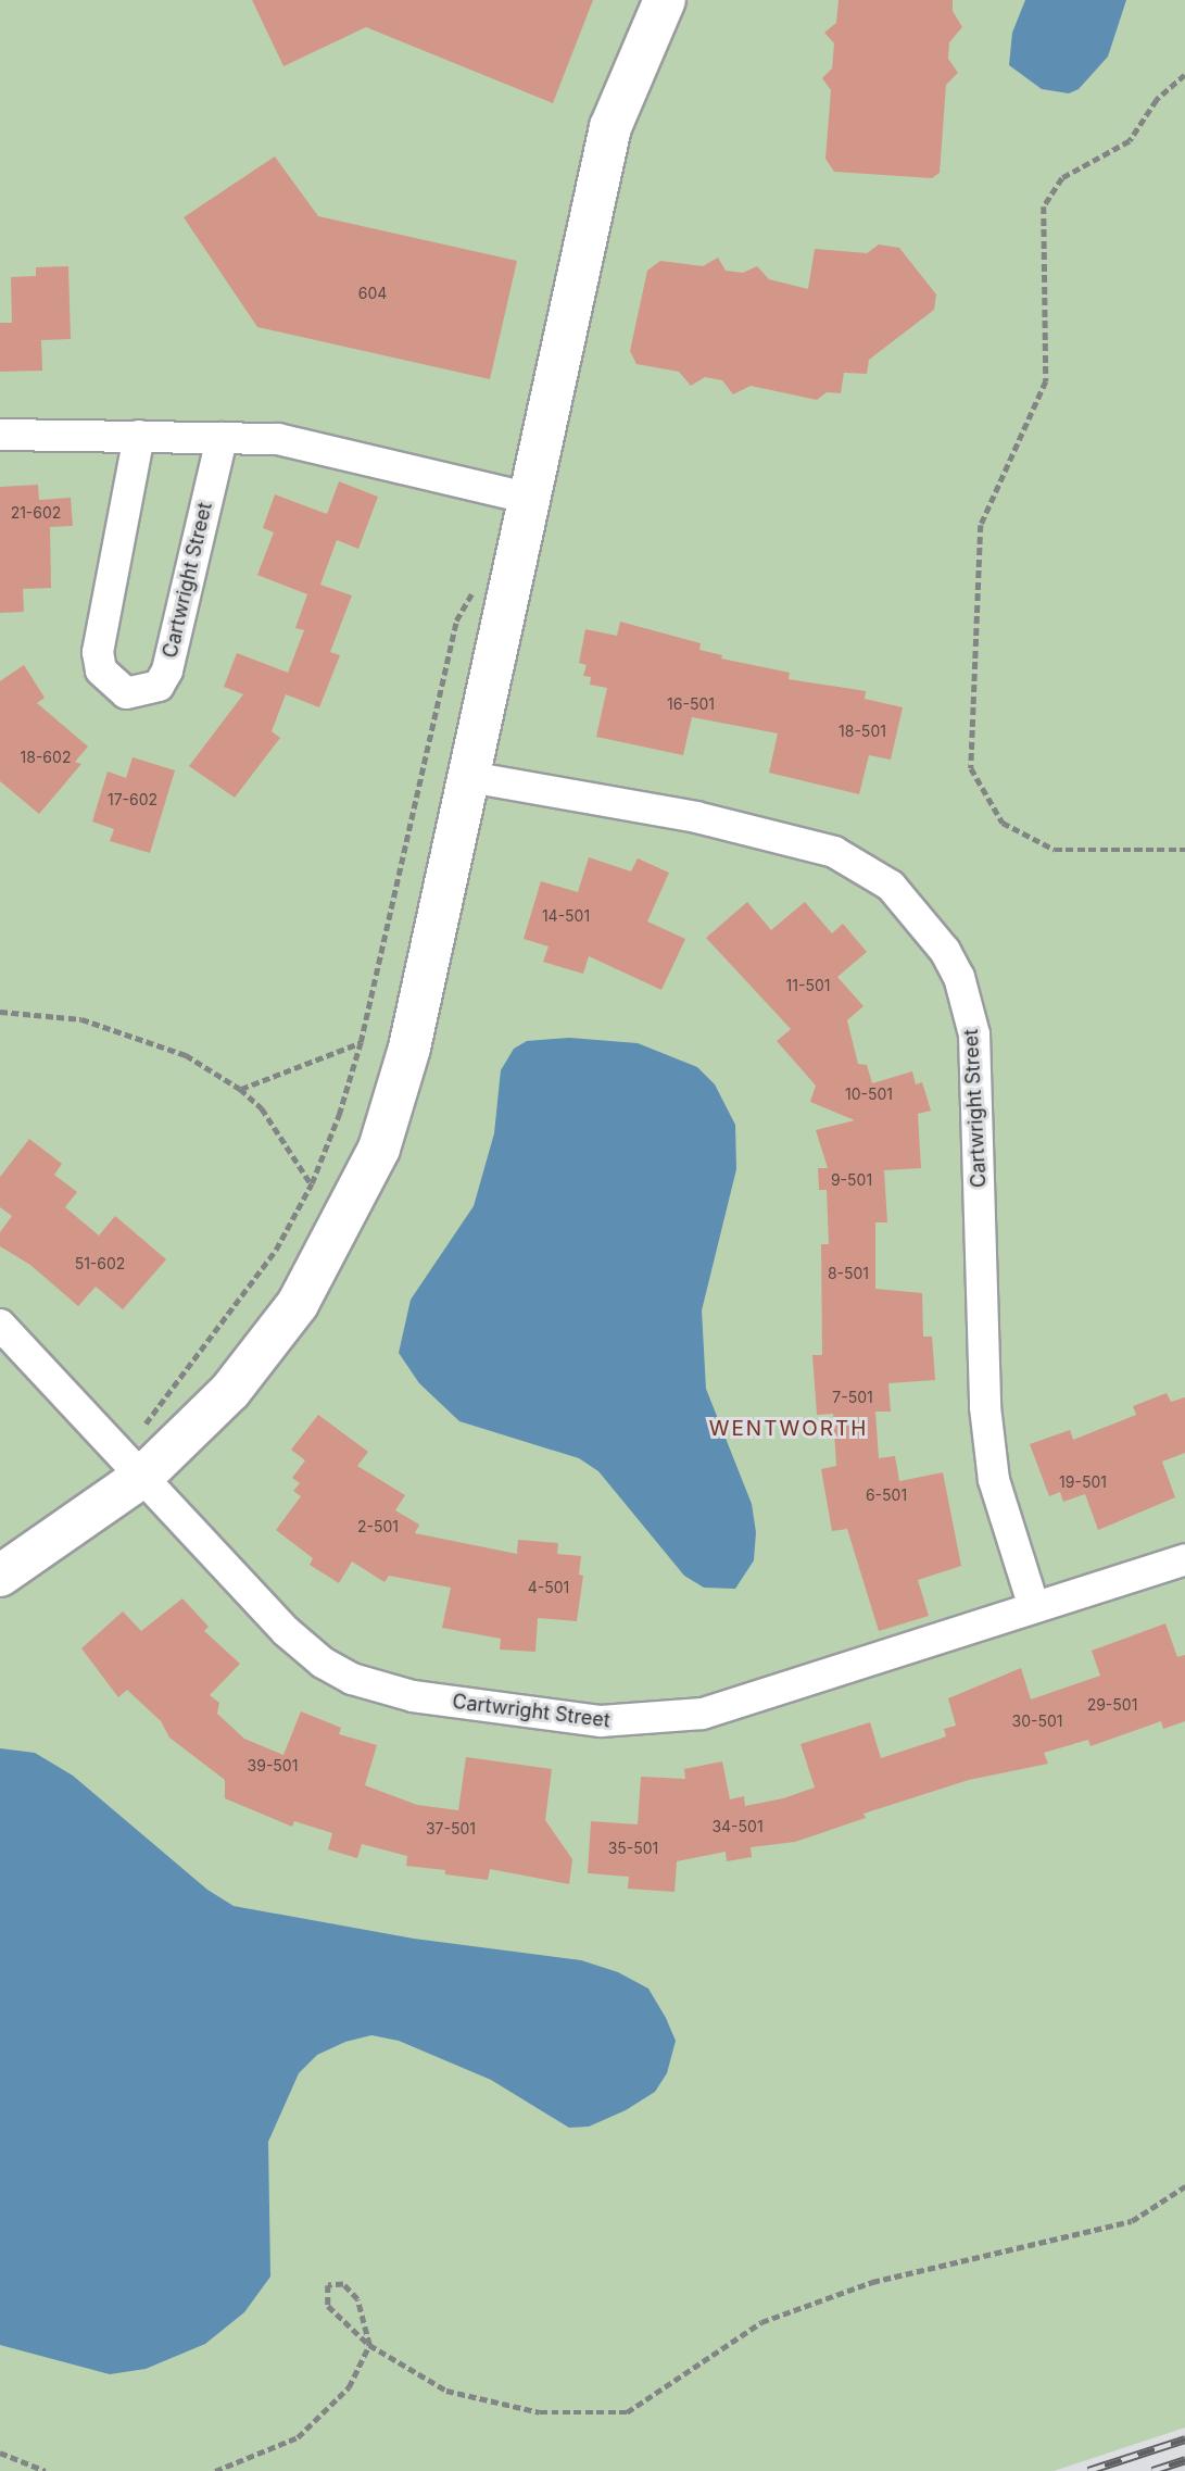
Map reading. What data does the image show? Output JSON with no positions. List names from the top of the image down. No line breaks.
{"streets":{"street":["Cartwright Street"]},"districts":["WENTWORTH"],"house_numbers":["604","21-602","16-501","18-501","18-602","17-602","14-501","11-501","10-501","9-501","51-602","8-501","7-501","19-501","6-501","2-501","4-501","29-501","30-501","39-501","34-501","37-501","35-501"]}
